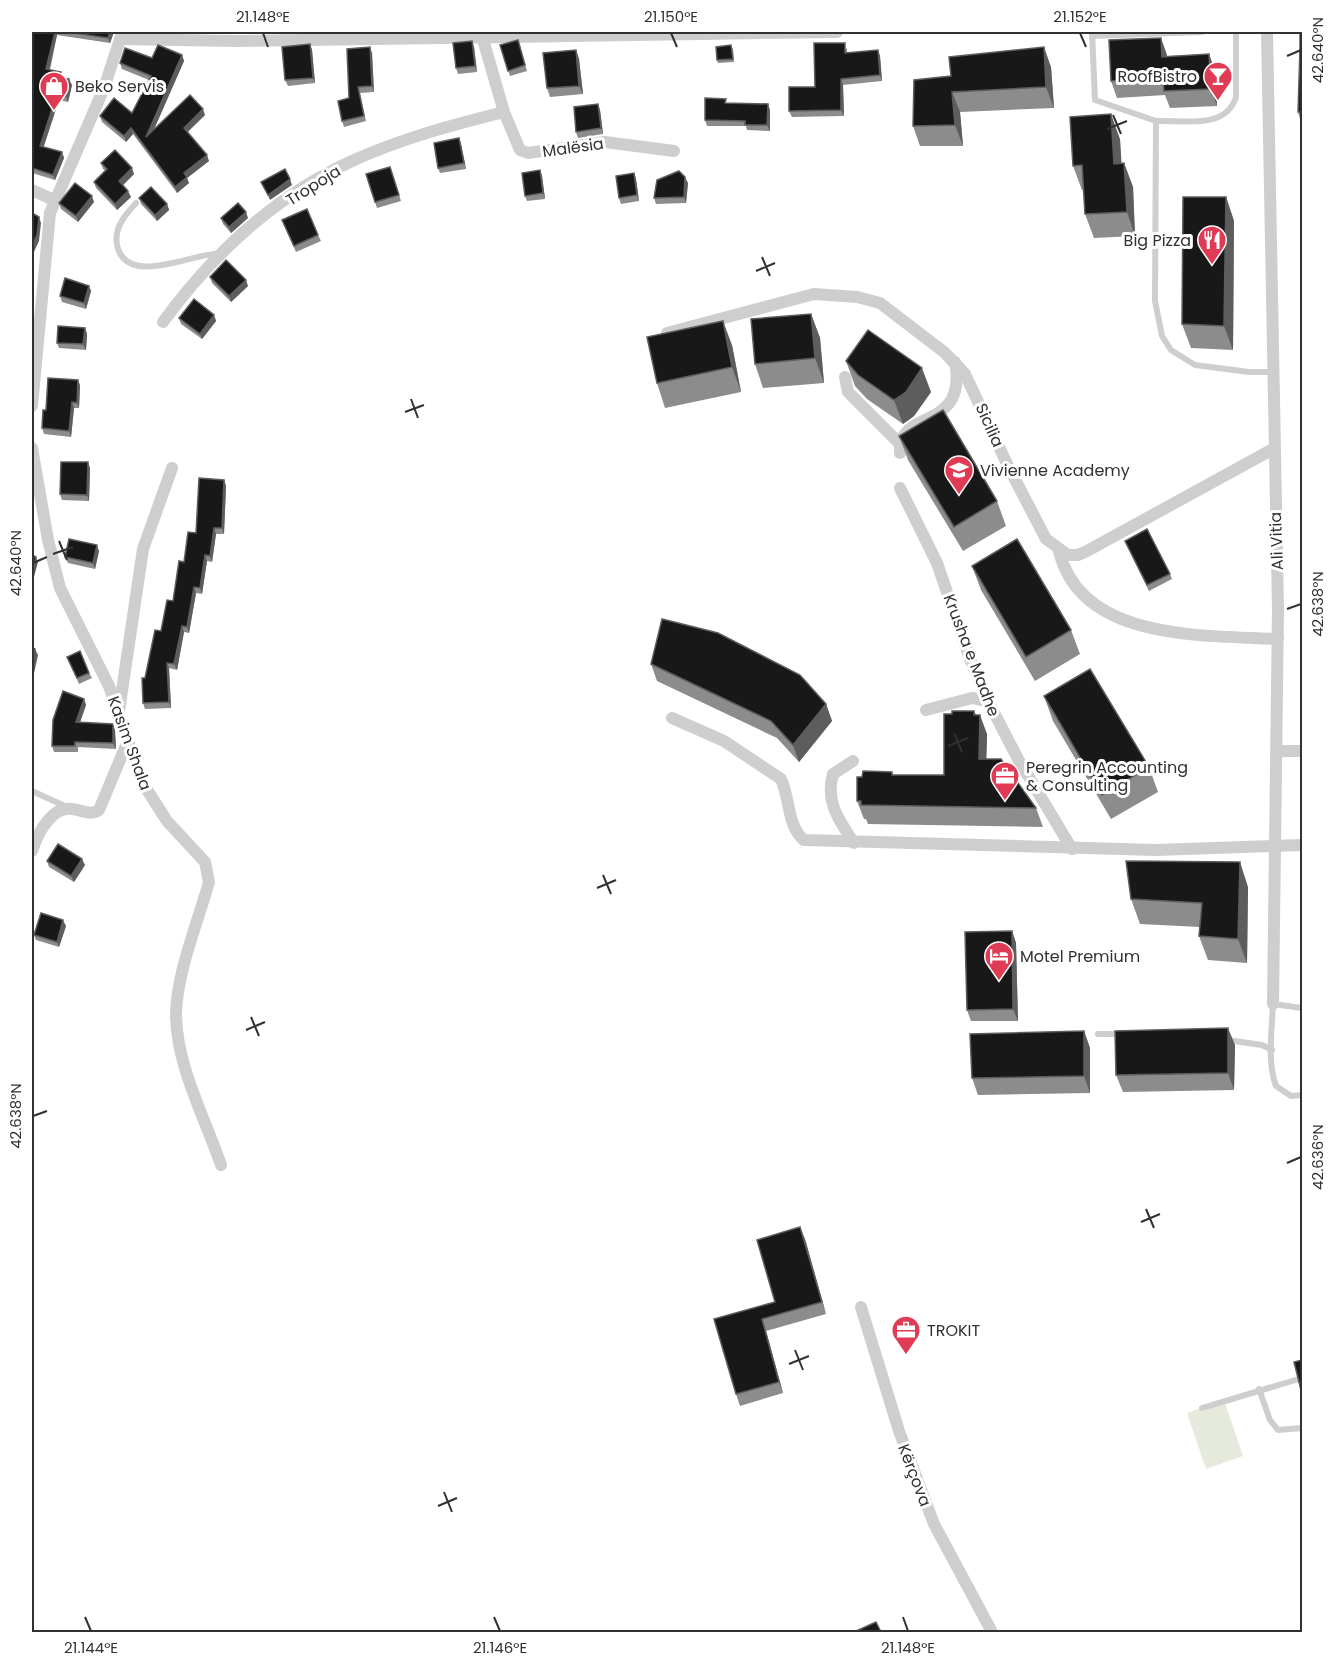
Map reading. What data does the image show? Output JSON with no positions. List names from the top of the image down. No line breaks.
{"streets":{"street":["Malësia","Tropoja","Sicilia","Ali Vitia","Krusha e Madhe","Kasim Shala","Kërçova"]},"crossings":[["Malësia","Tropoja"],["Sicilia","Ali Vitia"]],"places":{"bar":["RoofBistro"],"shop":["Beko Servis"],"restaurant":["Big Pizza"],"school or university":["Vivienne Academy"],"office":["Peregrin Accounting & Consulting","TROKIT"],"hotel":["Motel Premium"]},"coordinates":["21.148°E","21.150°E","21.152°E","42.640°N","42.638°N","42.636°N","21.144°E","21.146°E"]}
